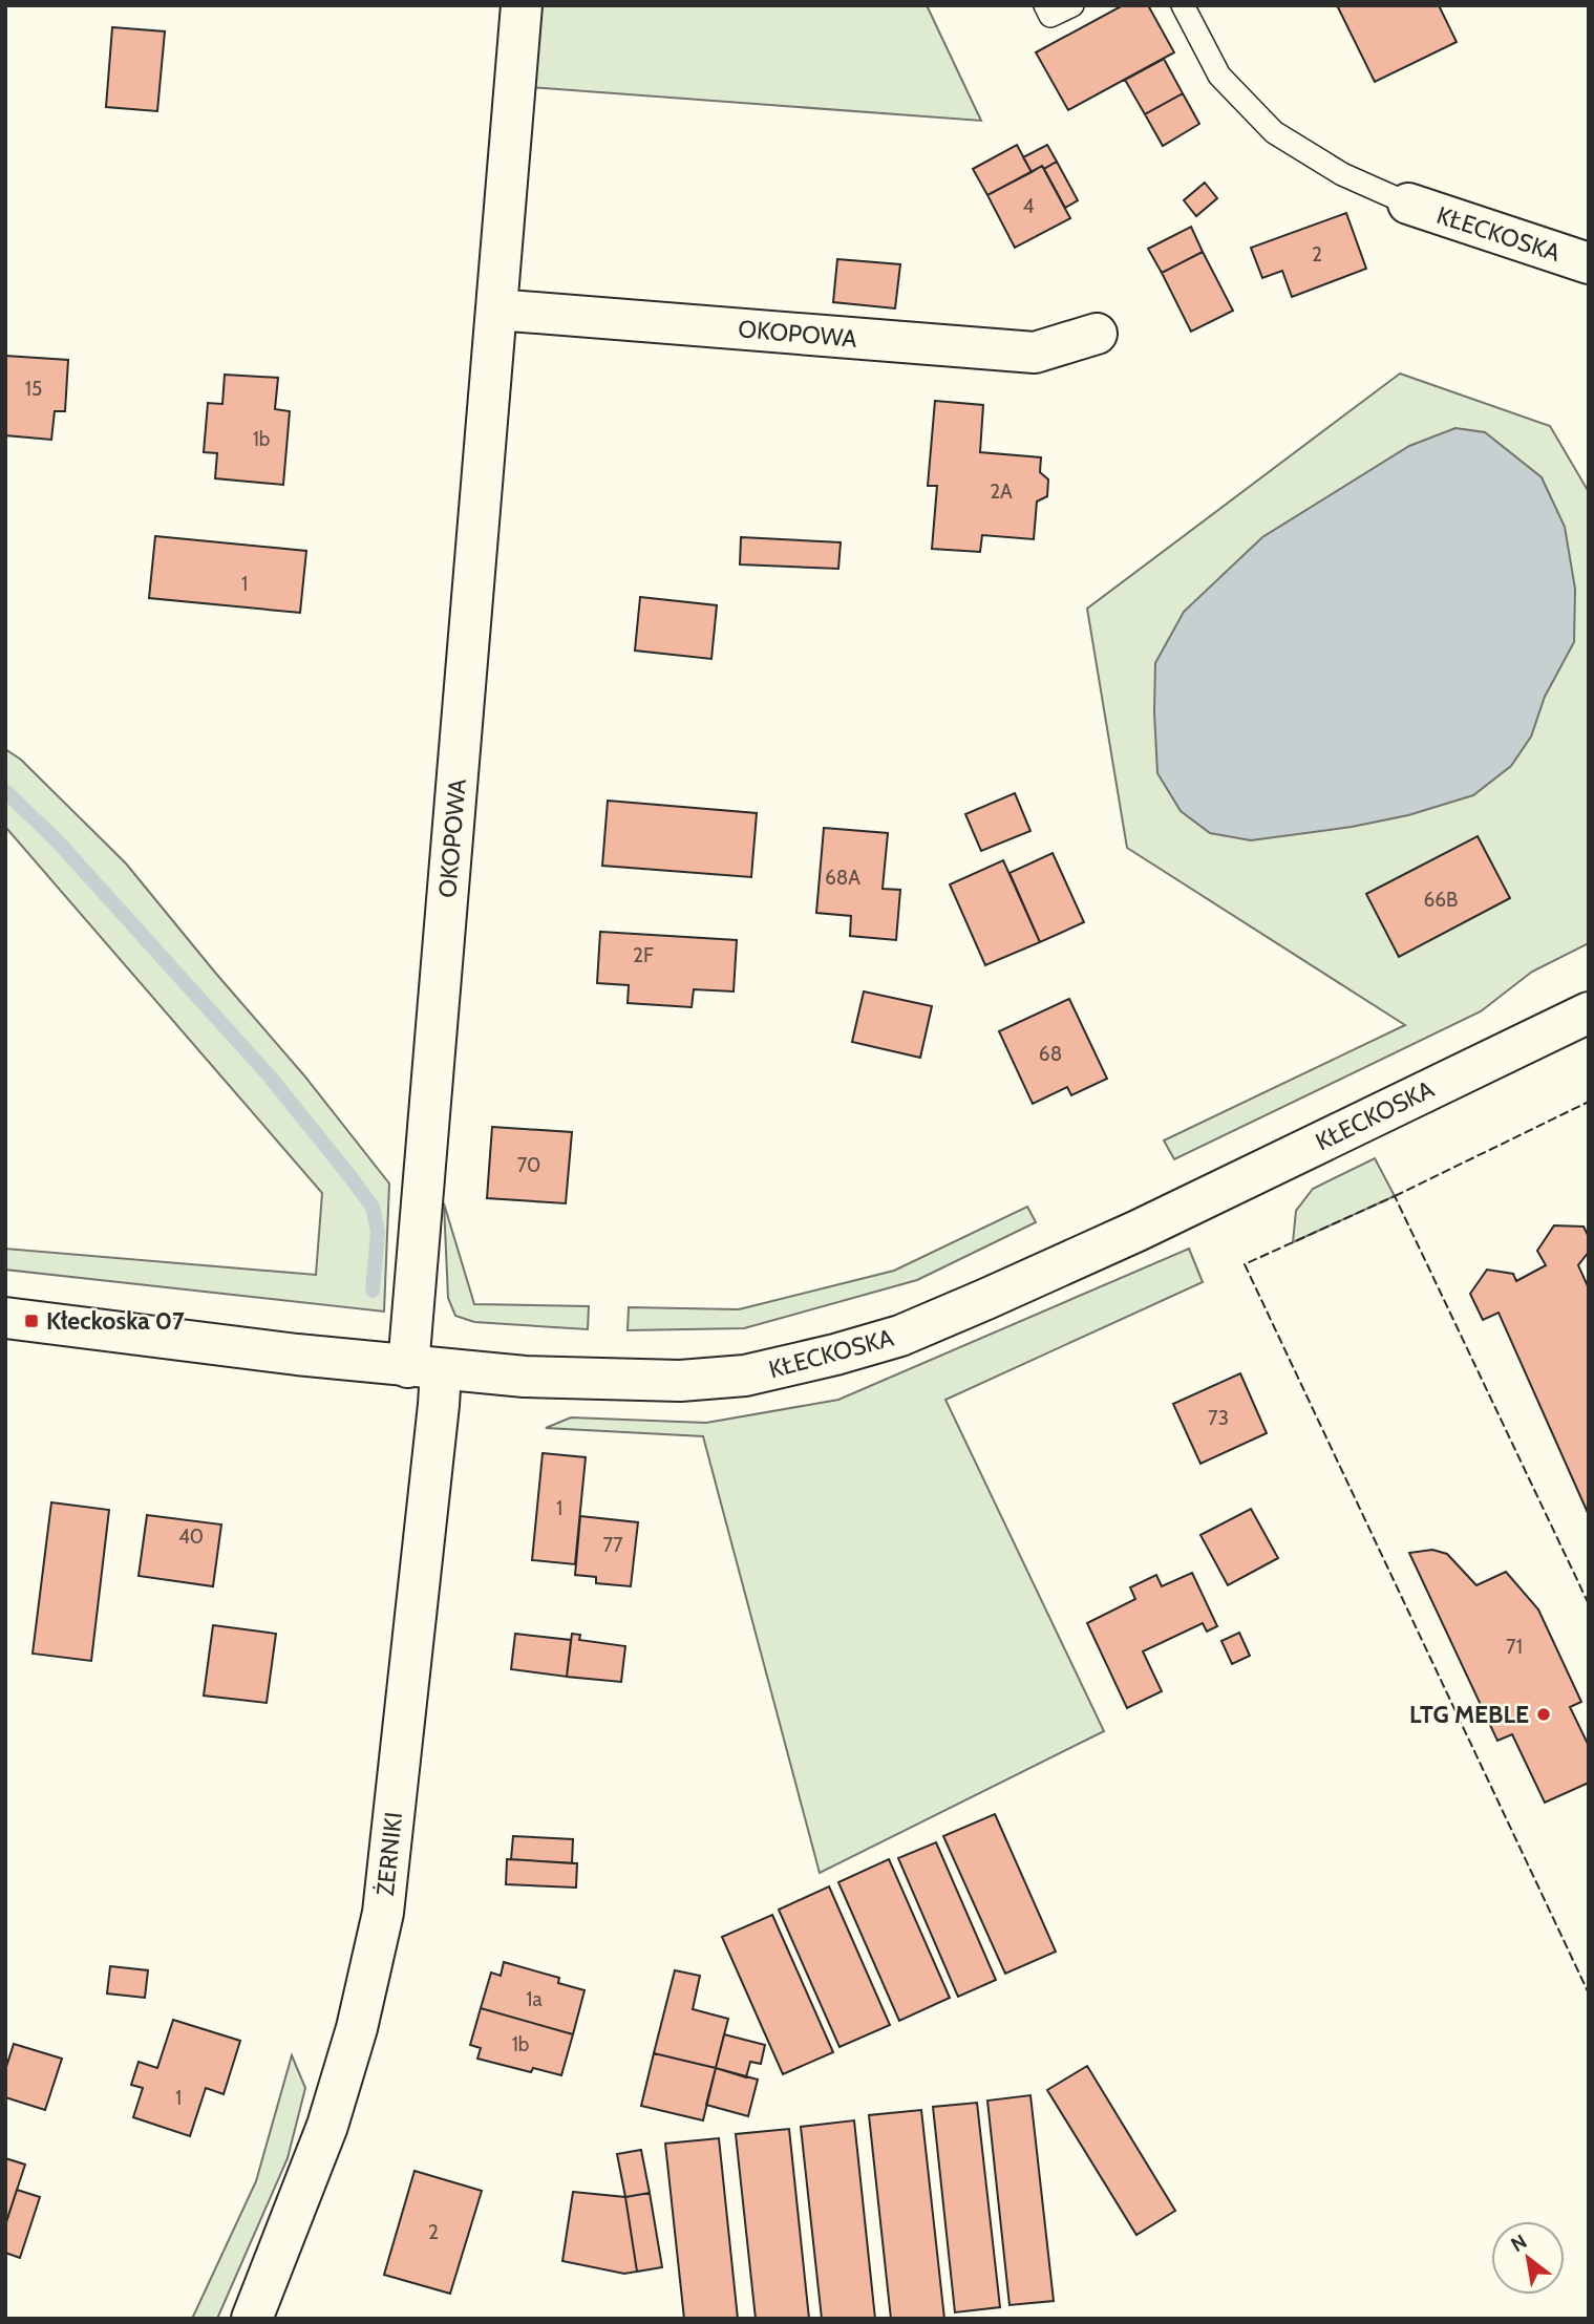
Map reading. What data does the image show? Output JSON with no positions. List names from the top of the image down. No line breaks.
{"streets":{"street":["KŁECKOSKA","OKOPOWA","ŻERNIKI"]},"crossings":[["KŁECKOSKA","OKOPOWA"],["KŁECKOSKA","ŻERNIKI"],["OKOPOWA","ŻERNIKI"]],"places":{"transit":["Kłeckoska 07"],"other":["LTG MEBLE"]},"house_numbers":["4","2","15","1b","2A","1","68A","66B","2F","68","70","73","1","40","77","71","1a","1b","1","2"],"north":"top left"}
